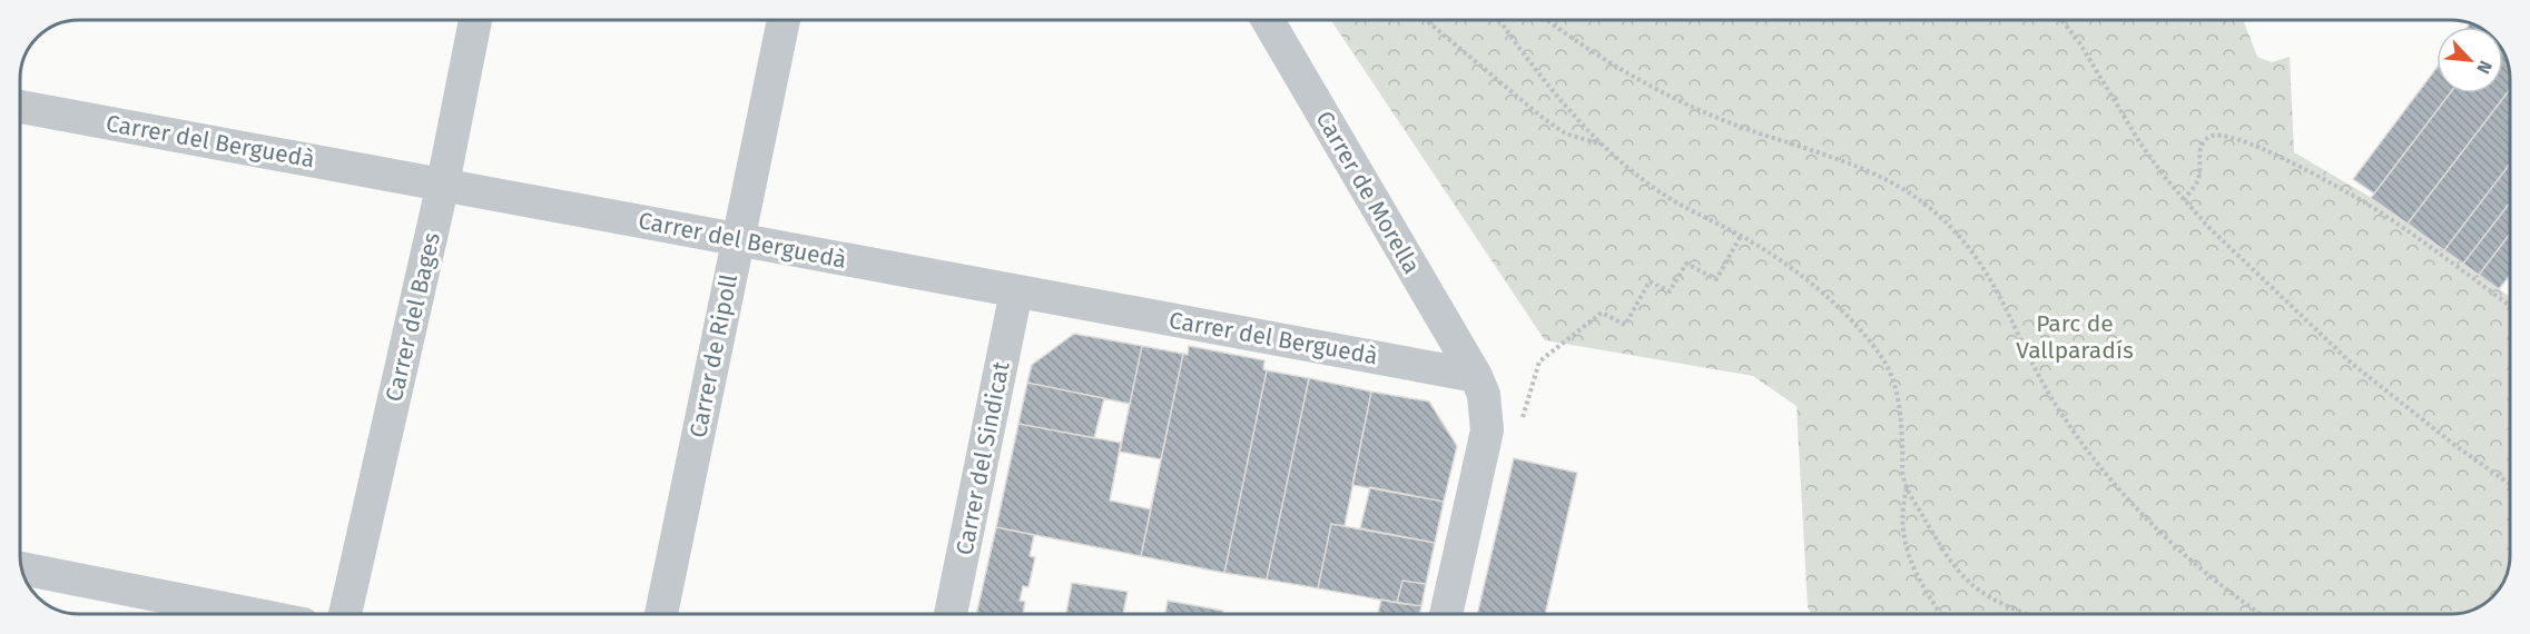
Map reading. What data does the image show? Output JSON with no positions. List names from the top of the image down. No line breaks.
{"streets":{"street":["Carrer del Berguedà","Carrer de Morella","Carrer del Bages","Carrer de Ripoll","Carrer del Sindicat"]},"crossings":[["Carrer del Berguedà","Carrer de Morella"],["Carrer del Berguedà","Carrer del Bages"],["Carrer del Berguedà","Carrer de Ripoll"],["Carrer del Berguedà","Carrer del Sindicat"]],"parks":["Parc de Vallparadís"],"north":"bottom right"}
